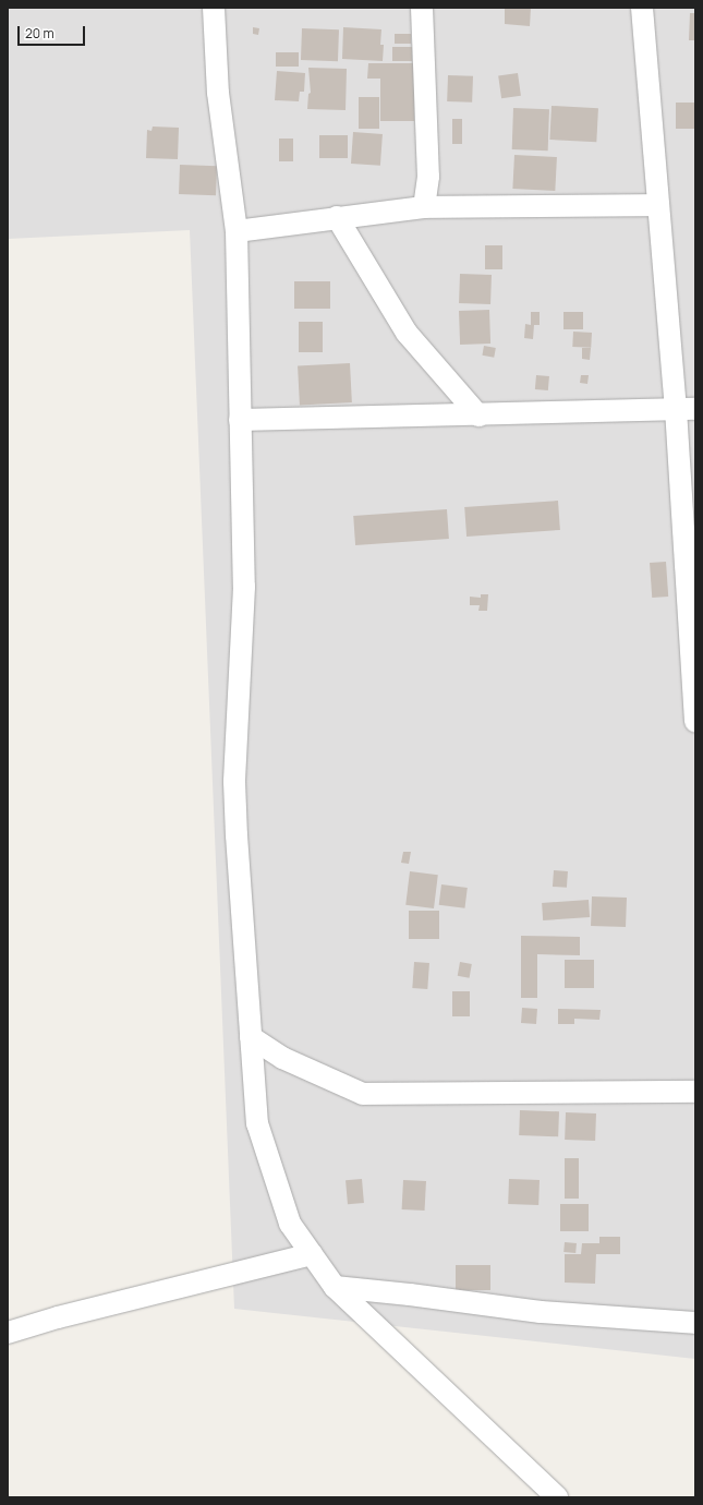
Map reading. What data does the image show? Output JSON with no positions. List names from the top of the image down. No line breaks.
{"scale_bar":"20 m"}
